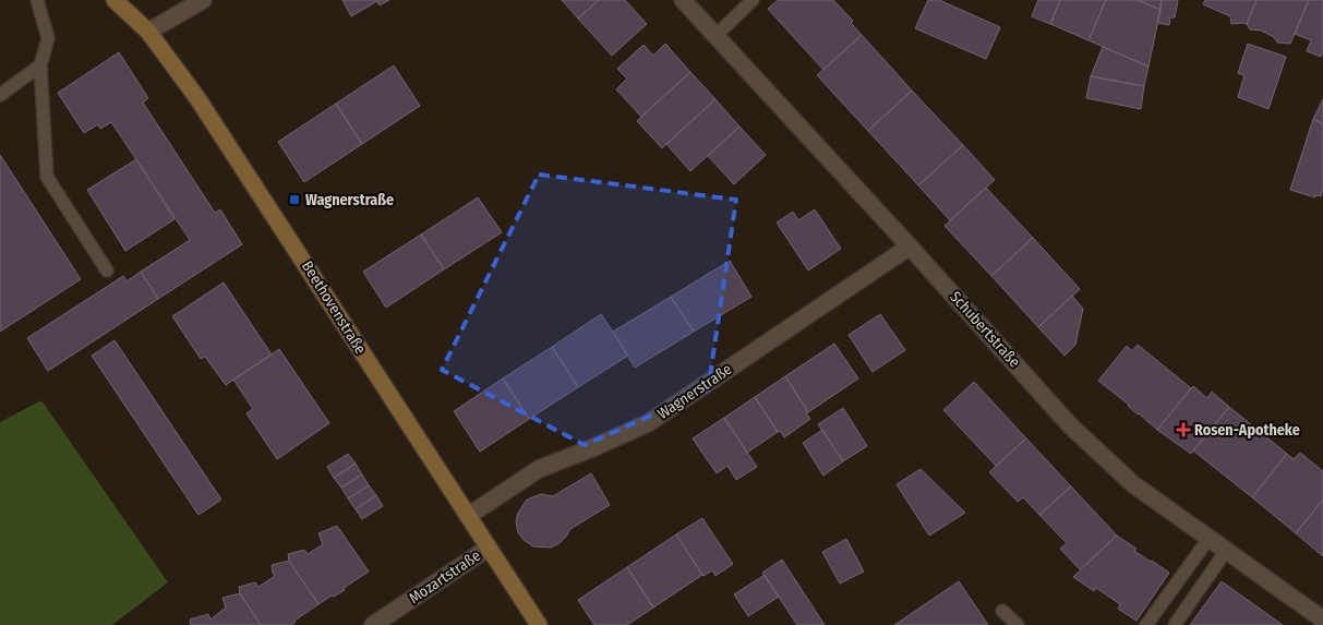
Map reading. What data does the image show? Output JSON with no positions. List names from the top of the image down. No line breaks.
{"streets":{"main road":["Beethovenstraße"],"street":["Schubertstraße","Wagnerstraße","Mozartstraße"]},"crossings":[["Beethovenstraße","Wagnerstraße"],["Beethovenstraße","Mozartstraße"],["Schubertstraße","Wagnerstraße"]],"places":{"transit":["Wagnerstraße"],"health":["Rosen-Apotheke"]}}
